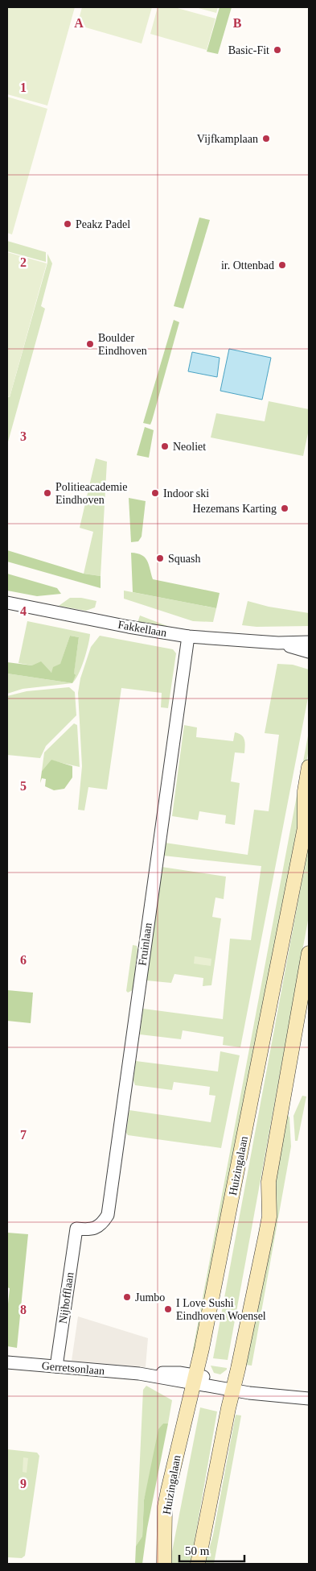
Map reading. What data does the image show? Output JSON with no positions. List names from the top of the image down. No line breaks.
{"streets":{"main road":["Huizingalaan"],"street":["Fakkellaan","Fruinlaan","Nijhofflaan","Gerretsonlaan"]},"crossings":[["Fakkellaan","Fruinlaan"],["Fruinlaan","Nijhofflaan"],["Huizingalaan","Gerretsonlaan"],["Nijhofflaan","Gerretsonlaan"]],"places":["Basic-Fit","Vijfkamplaan","Peakz Padel","ir. Ottenbad","Boulder Eindhoven","Neoliet","Politieacademie Eindhoven","Indoor ski","Hezemans Karting","Squash","Jumbo","I Love Sushi Eindhoven Woensel"],"scale_bar":"50 m","grid":{"columns":["A","B"],"rows":["1","2","3","4","5","6","7","8","9"]}}
